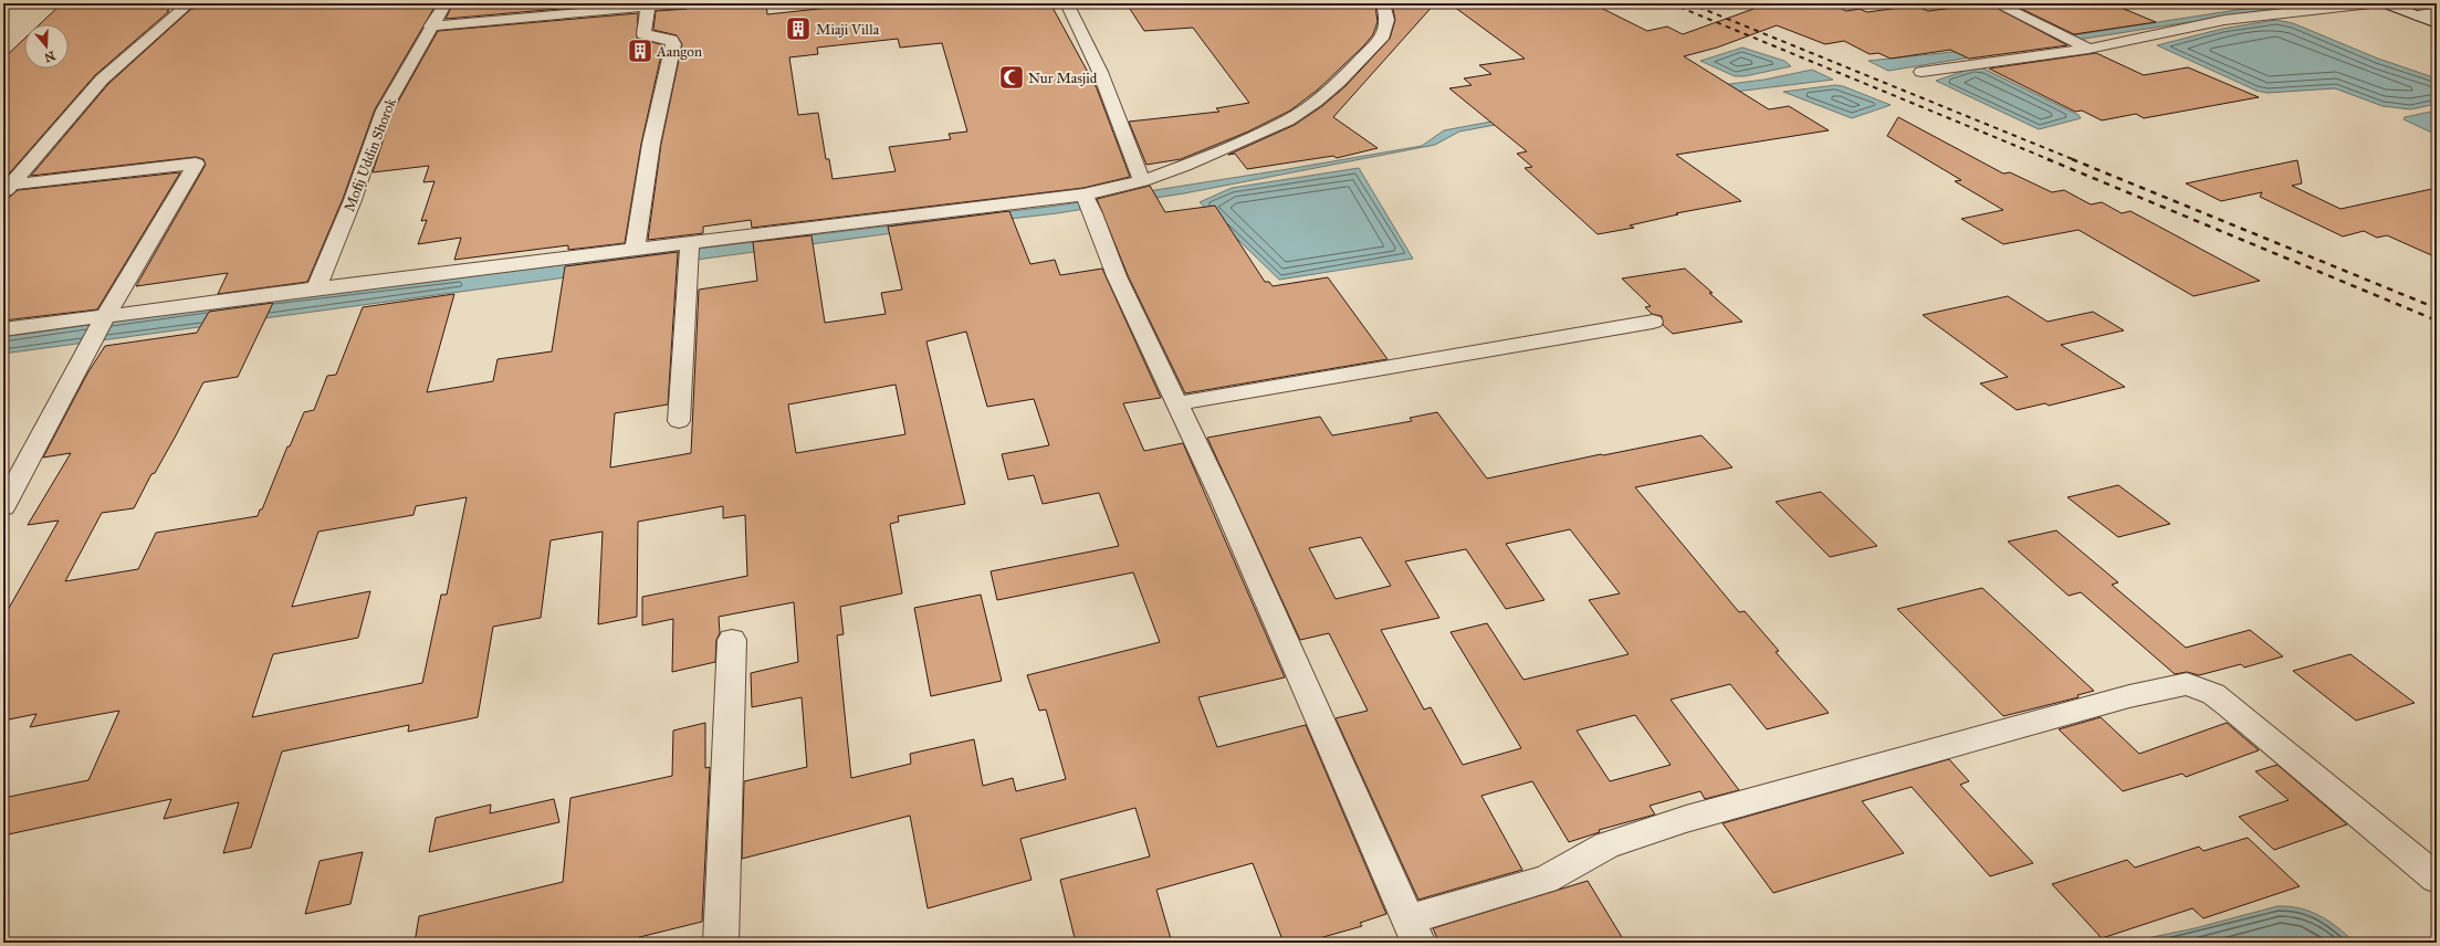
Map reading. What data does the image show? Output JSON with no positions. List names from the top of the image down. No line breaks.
{"streets":{"street":["Mofij Uddin Shorok"]},"places":{"building":["Miaji Villa","Aangon"],"mosque":["Nur Masjid"]},"north":"bottom"}
